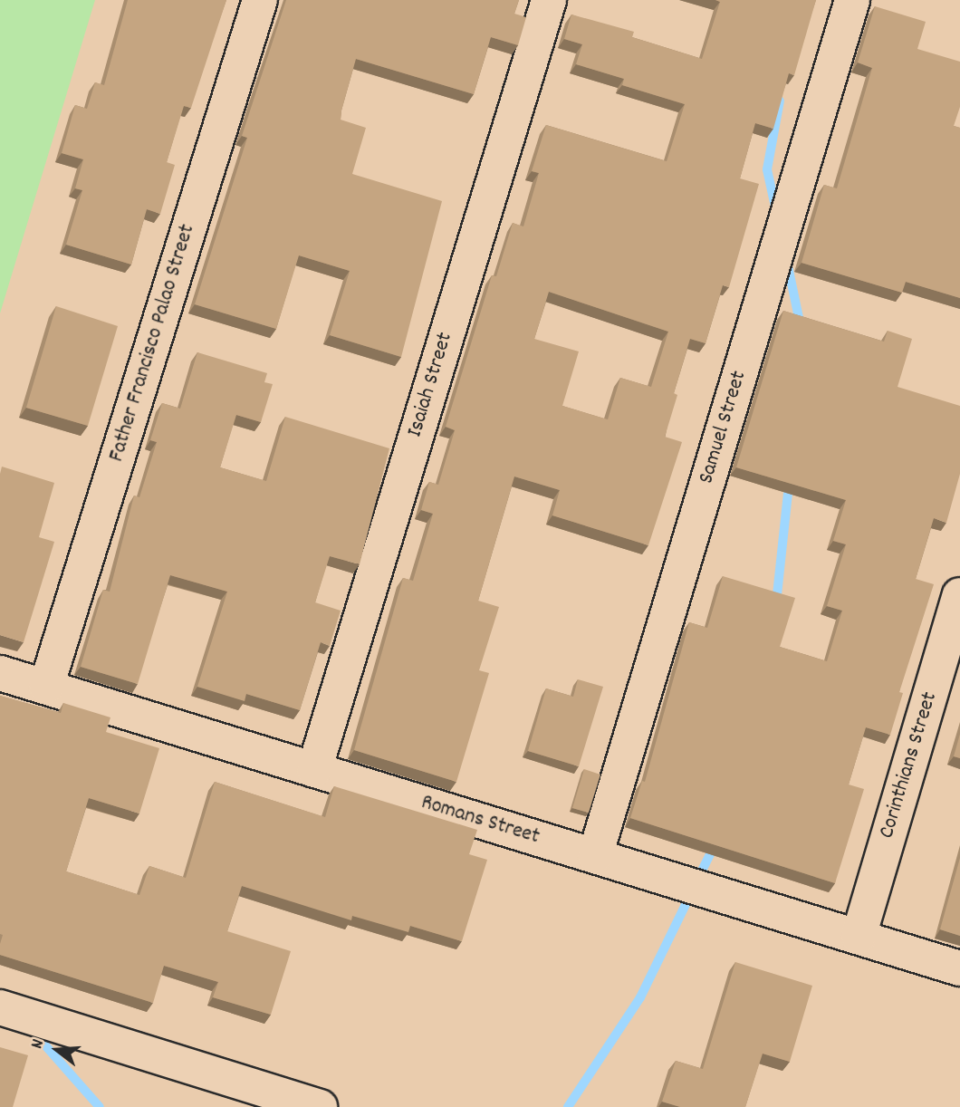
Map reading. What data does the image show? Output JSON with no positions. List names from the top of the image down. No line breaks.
{"streets":{"street":["Father Francisco Palao Street","Isaiah Street","Samuel Street","Corinthians Street","Romans Street"]},"crossings":[["Father Francisco Palao Street","Romans Street"],["Isaiah Street","Romans Street"],["Samuel Street","Romans Street"],["Corinthians Street","Romans Street"]],"north":"left"}
